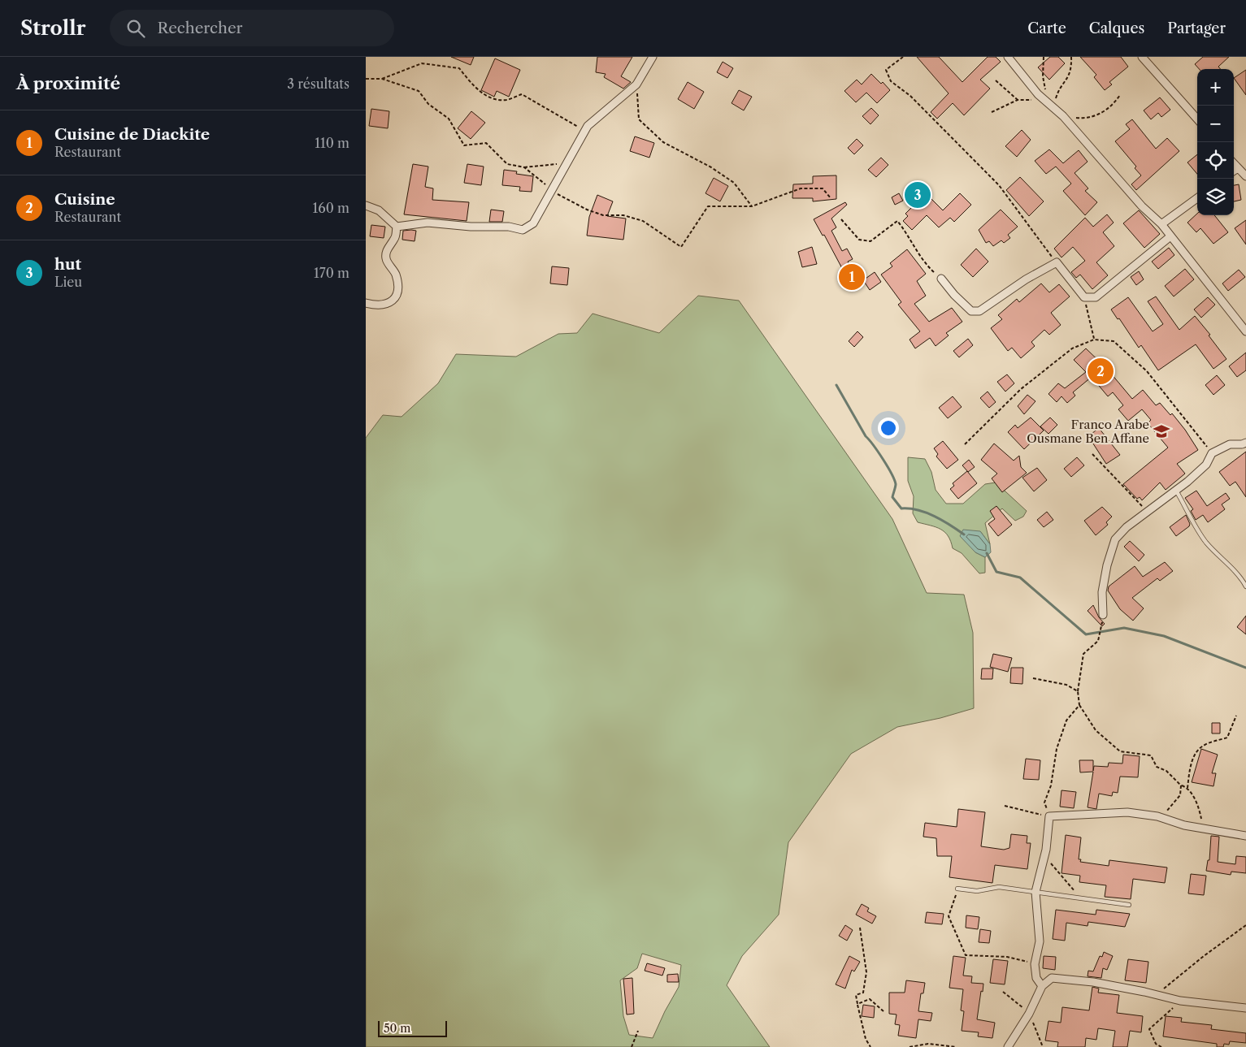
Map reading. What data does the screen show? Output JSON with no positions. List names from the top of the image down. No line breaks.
{"places":{"school or university":["Franco Arabe Ousmane Ben Affane"]},"scale_bar":"50 m","page":{"header":"Strollr","search":"Rechercher","nav":["Carte","Calques","Partager"],"heading":["À proximité","3 résultats"],"map_buttons":["+","−"],"list":[{"mark":"1","name":"Cuisine de Diackite","note":"Restaurant","value":"110 m"},{"mark":"2","name":"Cuisine","note":"Restaurant","value":"160 m"},{"mark":"3","name":"hut","note":"Lieu","value":"170 m"}],"pins":["3","1","2"],"scale":"50 m"}}
